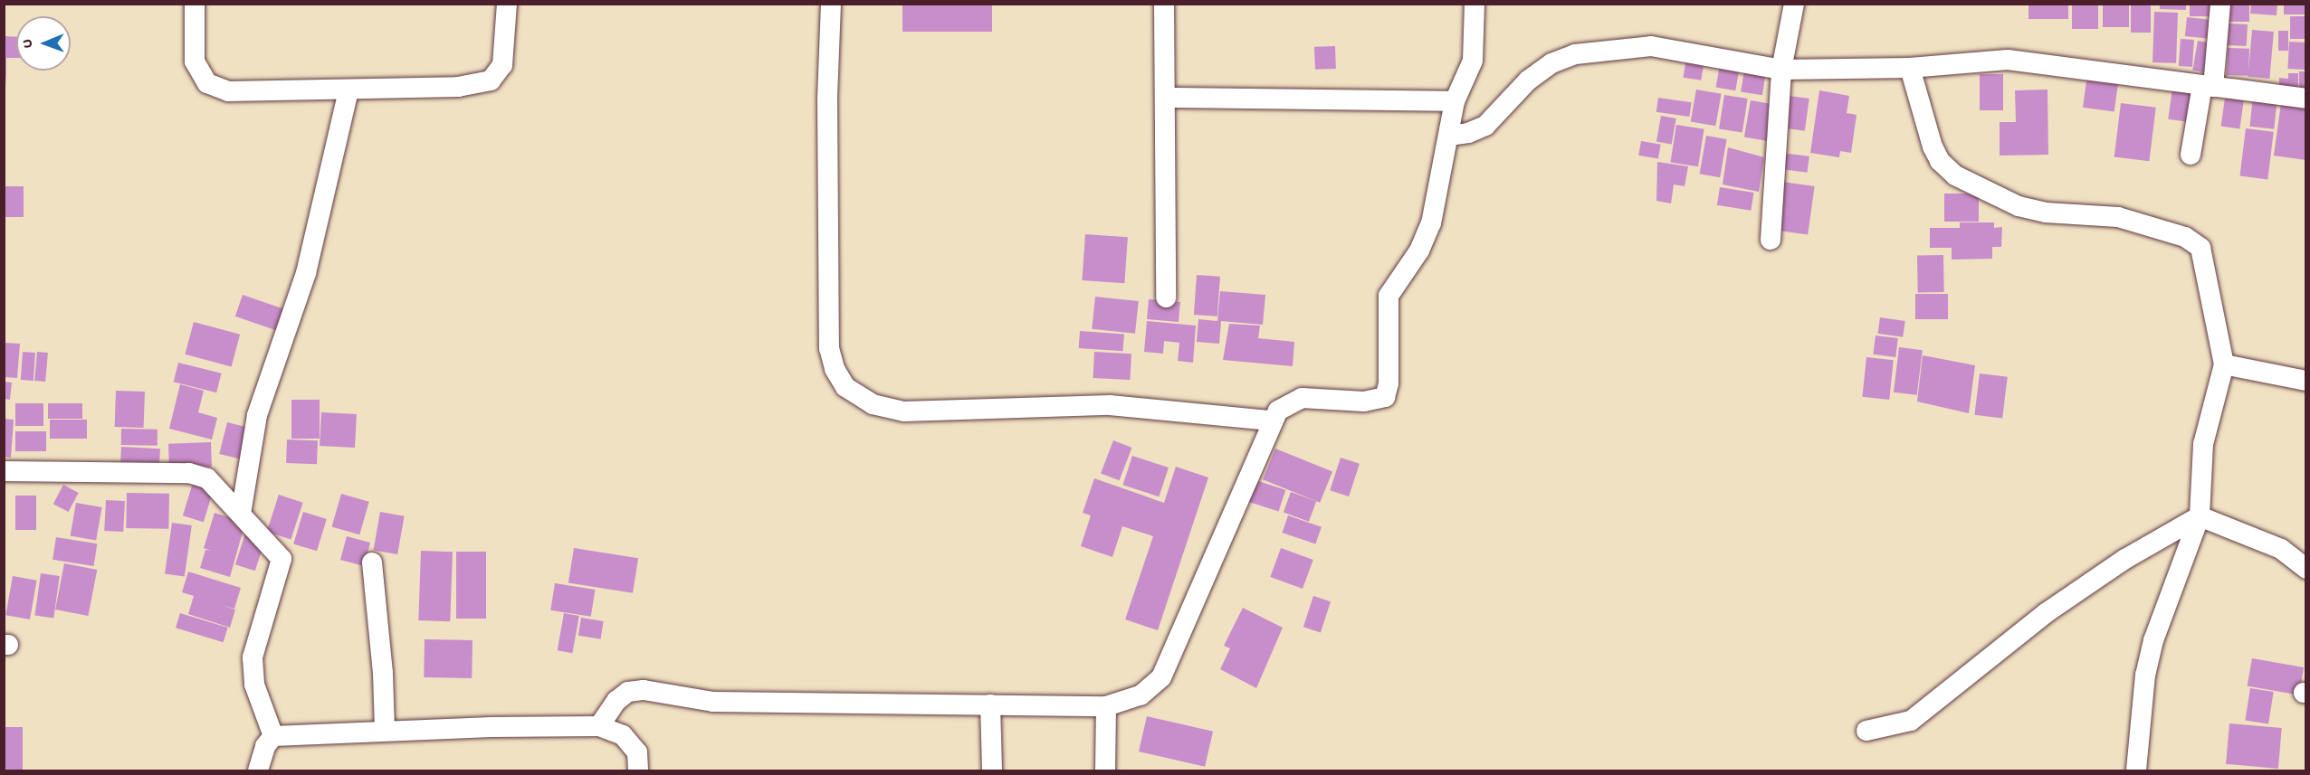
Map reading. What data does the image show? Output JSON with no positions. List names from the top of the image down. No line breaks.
{"north":"left"}
